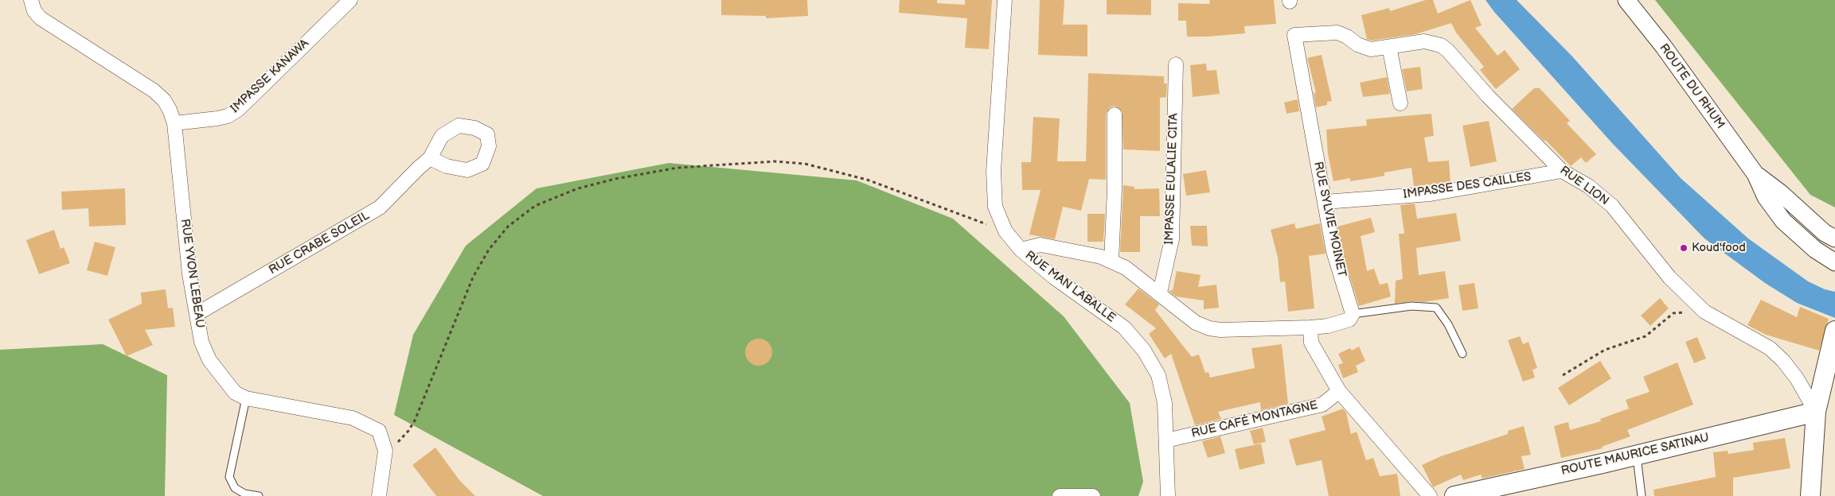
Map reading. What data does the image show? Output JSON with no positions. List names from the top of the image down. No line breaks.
{"streets":{"main road":["ROUTE MAURICE SATINAU"],"street":["IMPASSE KANAWA","ROUTE DU RHUM","IMPASSE EULALIE CITA","IMPASSE DES CAILLES","RUE LION","RUE SYLVIE MOINET","RUE CRABE SOLEIL","RUE YVON LEBEAU","RUE MAN LABALLE","RUE CAFÉ MONTAGNE"]},"crossings":[["IMPASSE KANAWA","RUE YVON LEBEAU"],["IMPASSE DES CAILLES","RUE LION"],["IMPASSE DES CAILLES","RUE SYLVIE MOINET"],["RUE LION","RUE SYLVIE MOINET"],["RUE LION","ROUTE MAURICE SATINAU"],["RUE CRABE SOLEIL","RUE YVON LEBEAU"],["RUE MAN LABALLE","RUE CAFÉ MONTAGNE"]],"places":["Koud'food"]}
